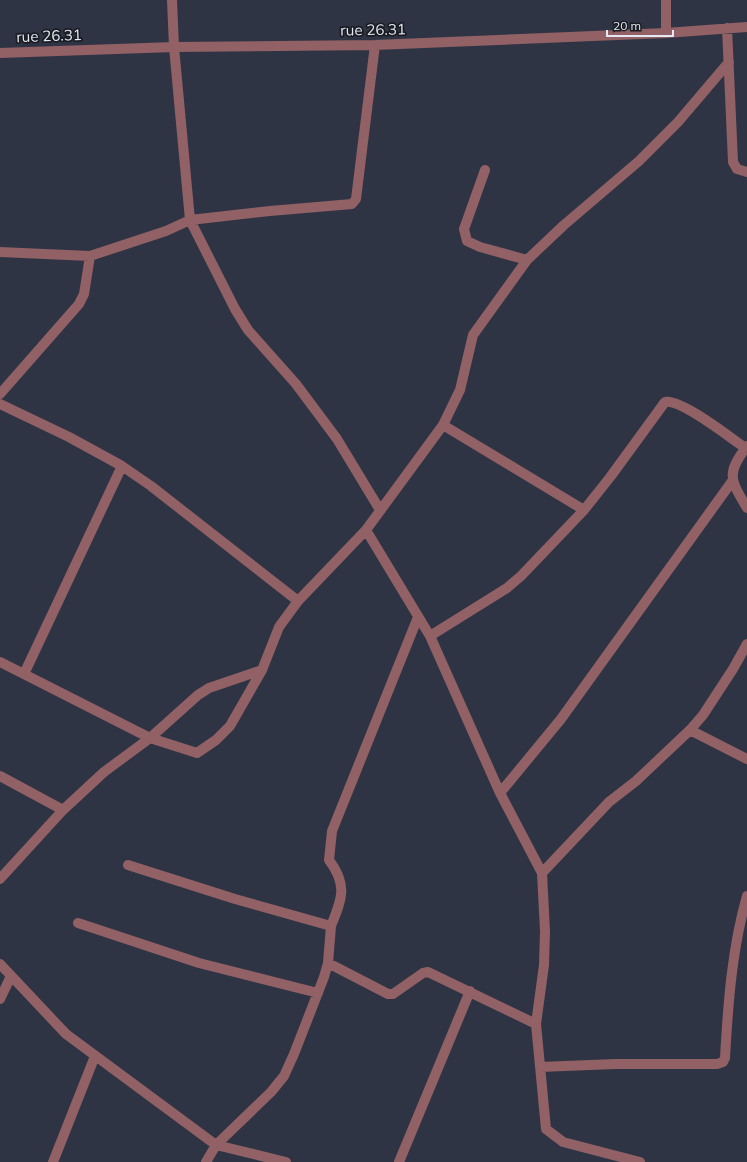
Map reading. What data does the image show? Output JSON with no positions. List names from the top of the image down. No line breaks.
{"streets":{"street":["rue 26.31"]},"scale_bar":"20 m"}
